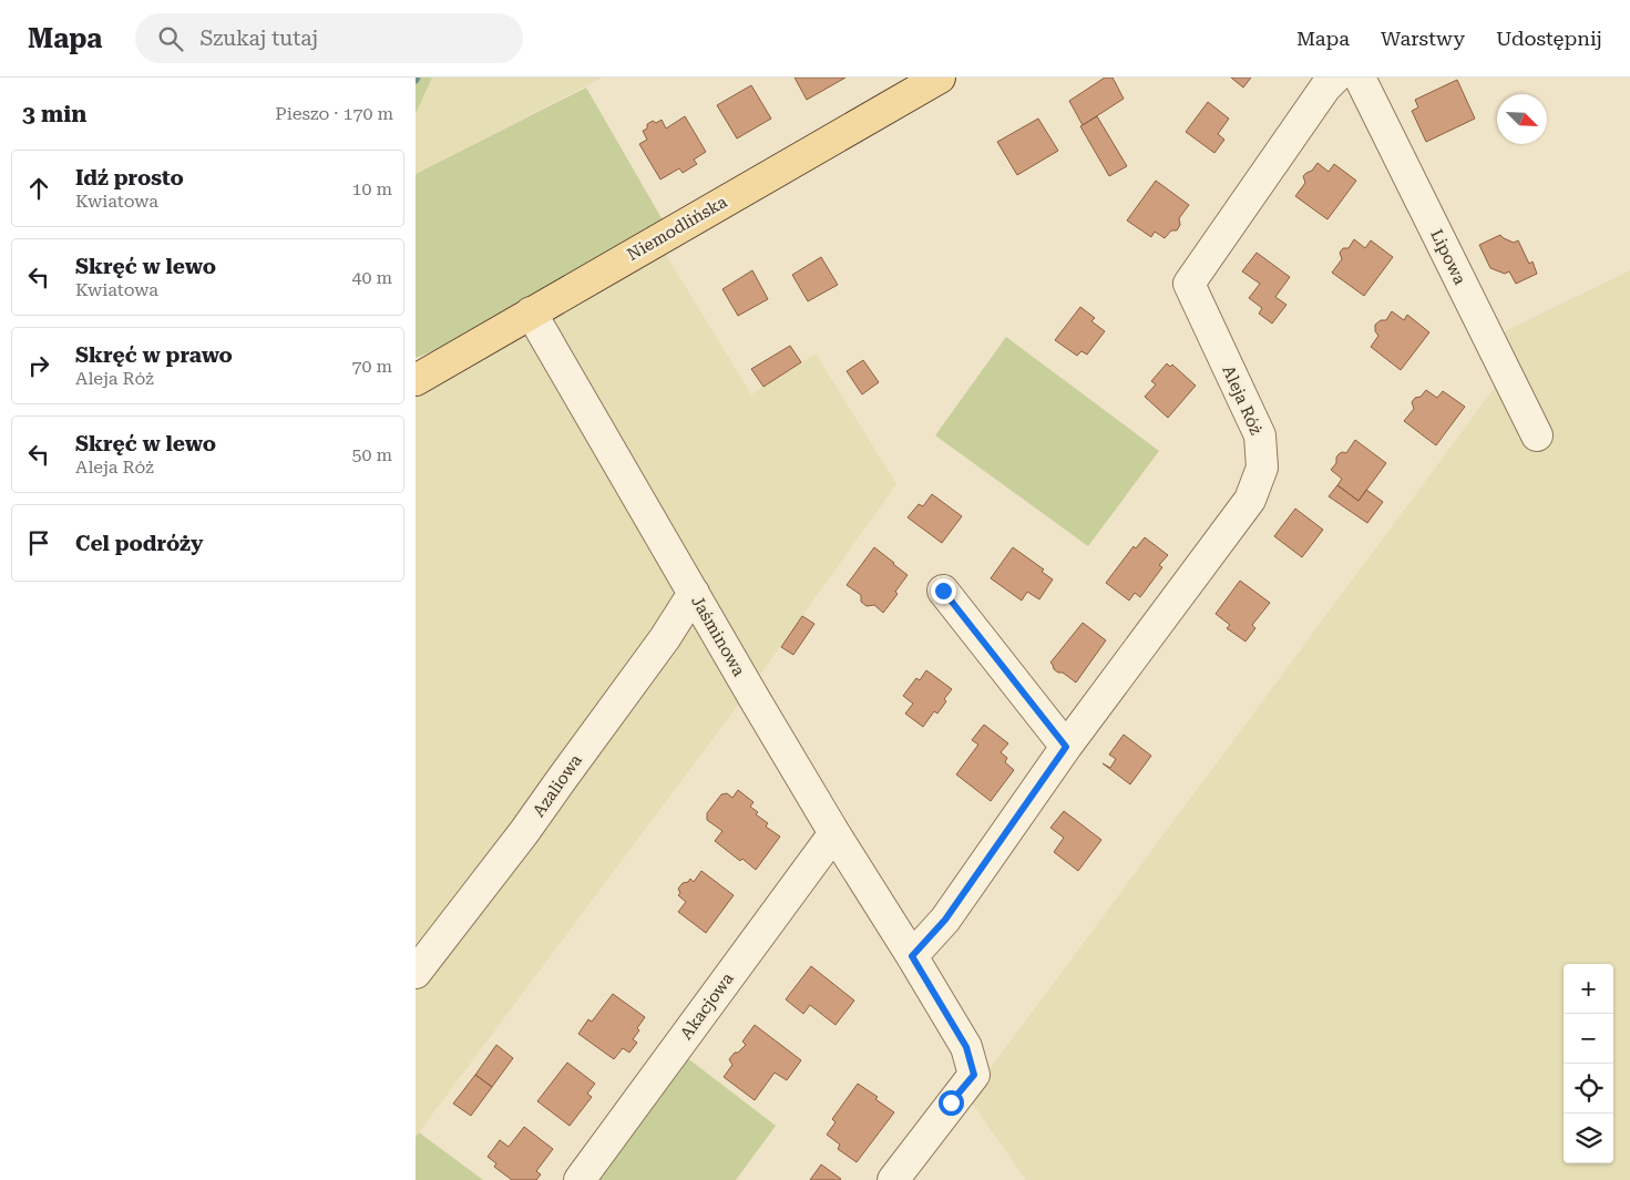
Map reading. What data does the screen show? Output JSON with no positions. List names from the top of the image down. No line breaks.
{"streets":{"main road":["Niemodlińska"],"street":["Lipowa","Aleja Róż","Jaśminowa","Azaliowa","Akacjowa"]},"crossings":[["Niemodlińska","Jaśminowa"],["Aleja Róż","Jaśminowa"],["Jaśminowa","Azaliowa"],["Jaśminowa","Akacjowa"]],"north":"bottom right","page":{"header":"Mapa","search":"Szukaj tutaj","nav":["Mapa","Warstwy","Udostępnij"],"heading":["3 min","Pieszo · 170 m"],"list":[["Idź prosto","Kwiatowa","10 m"],["Skręć w lewo","Kwiatowa","40 m"],["Skręć w prawo","Aleja Róż","70 m"],["Skręć w lewo","Aleja Róż","50 m"],"Cel podróży"],"map_buttons":["+","−"]}}
